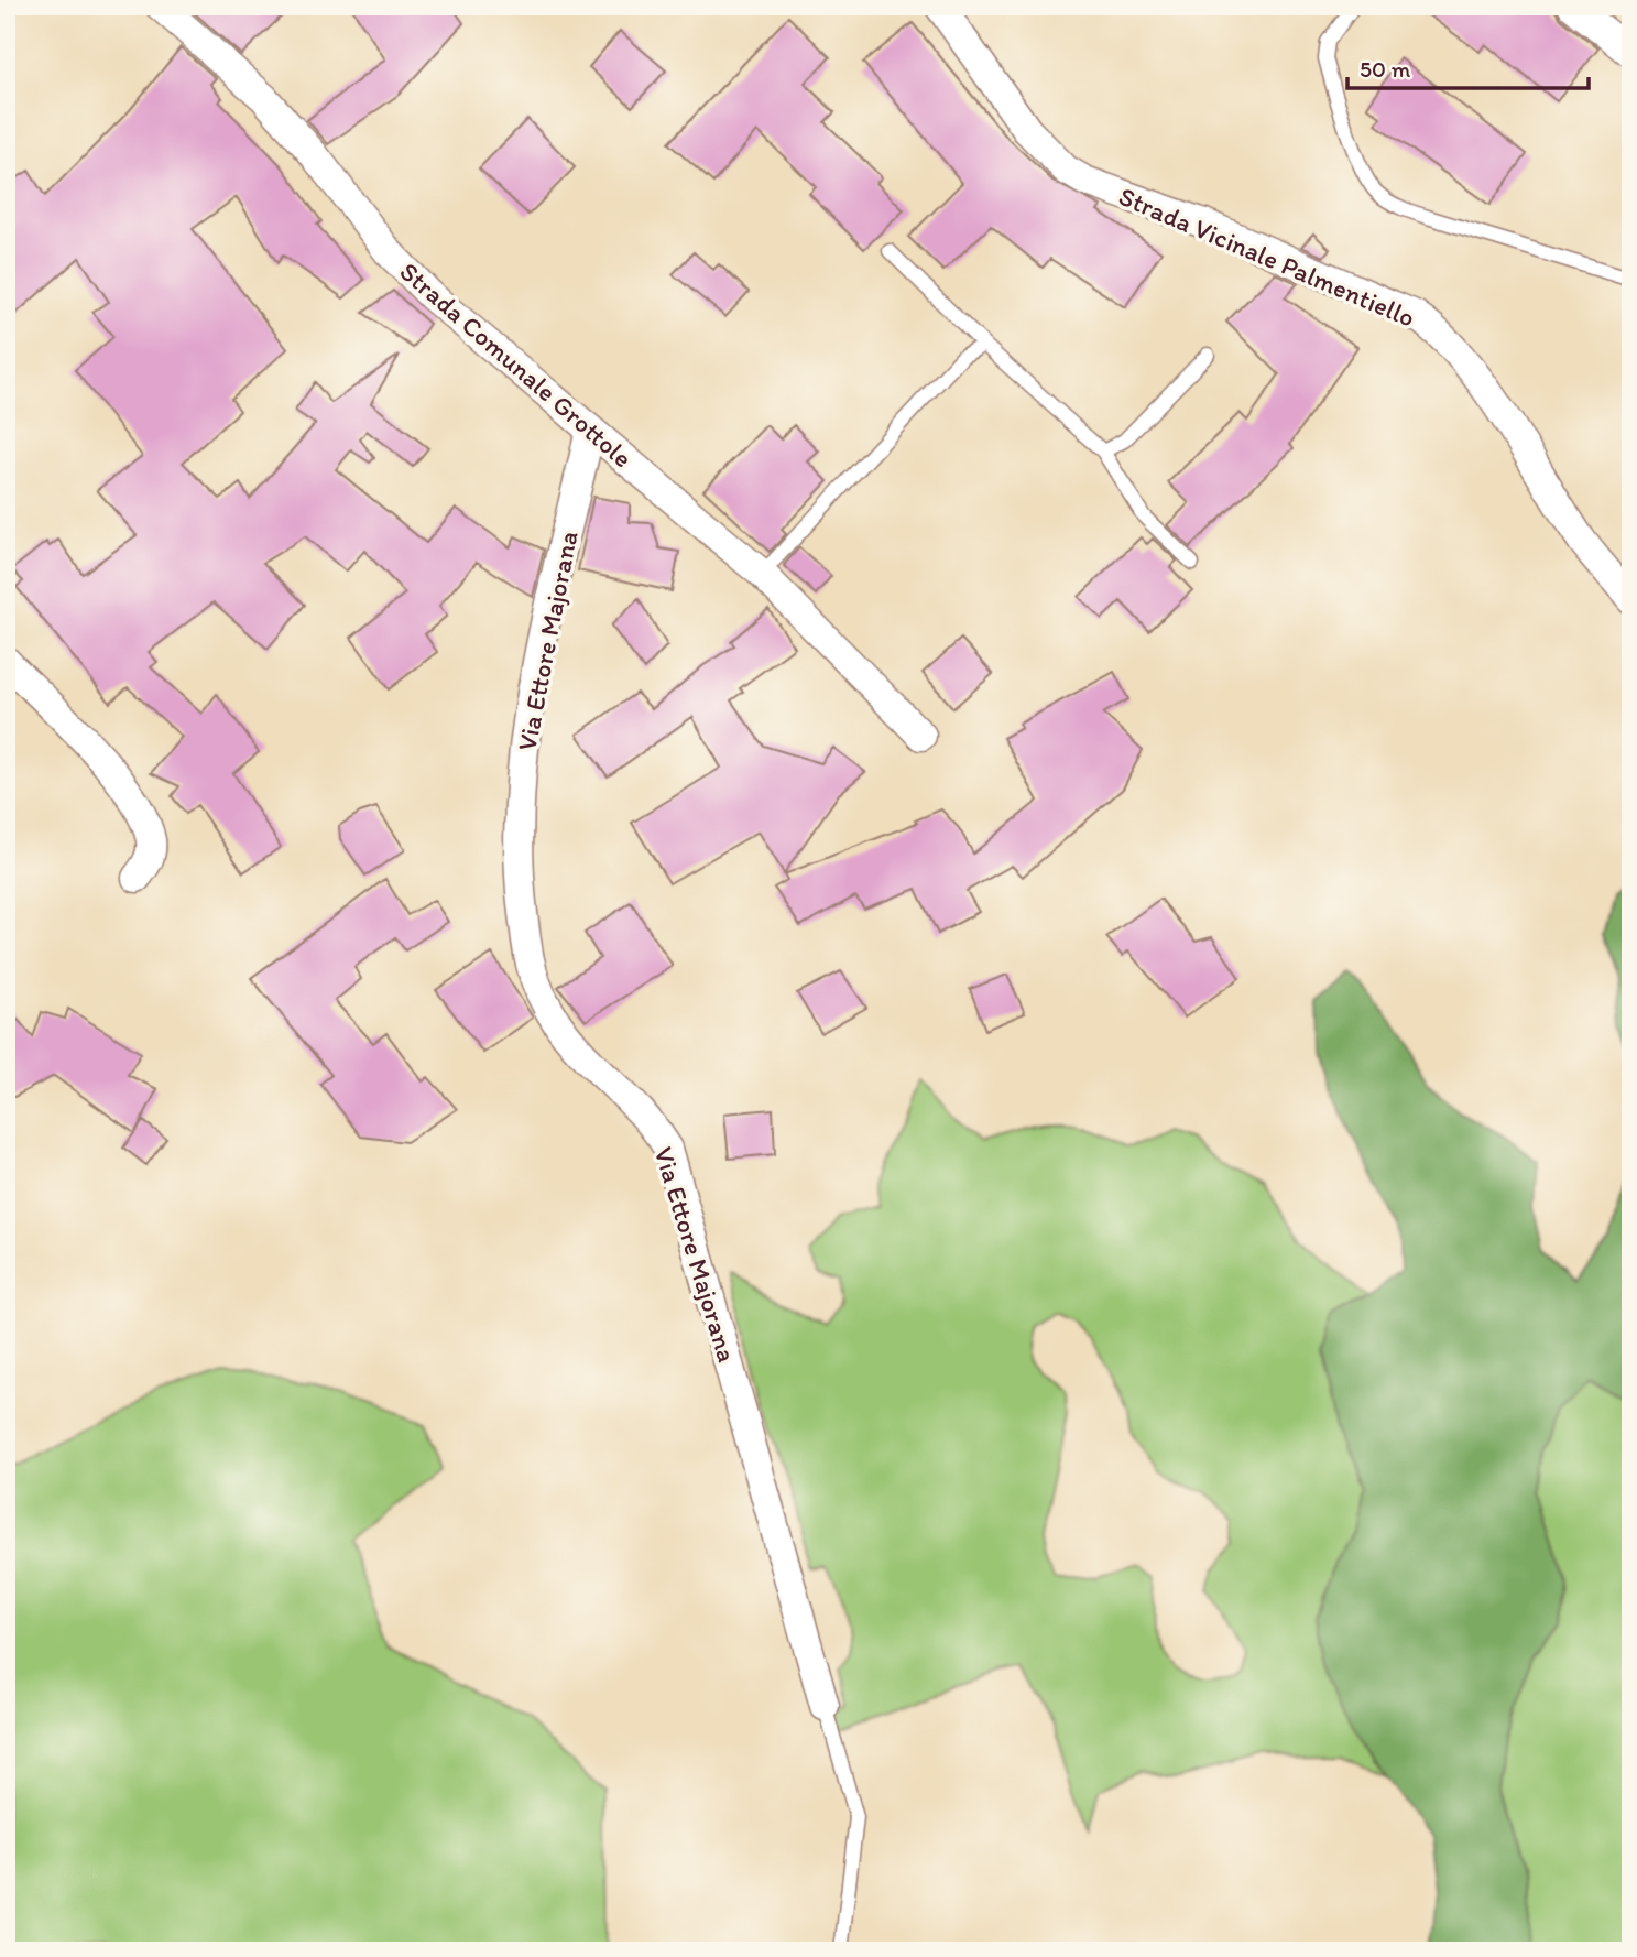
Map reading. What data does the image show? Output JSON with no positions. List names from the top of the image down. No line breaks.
{"streets":{"street":["Strada Vicinale Palmentiello","Strada Comunale Grottole","Via Ettore Majorana"]},"crossings":[["Strada Comunale Grottole","Via Ettore Majorana"]],"scale_bar":"50 m"}
